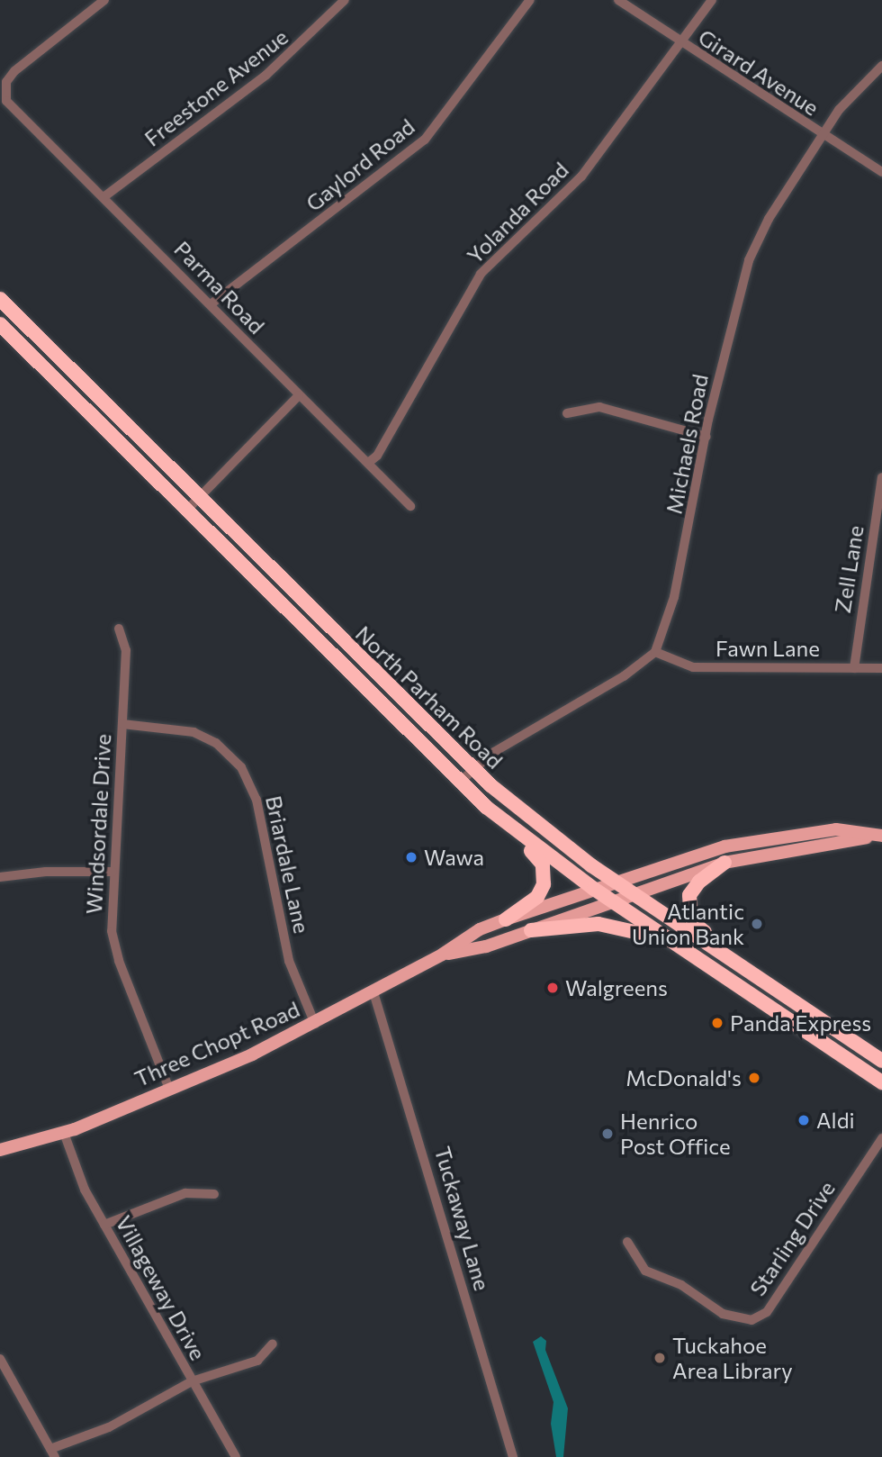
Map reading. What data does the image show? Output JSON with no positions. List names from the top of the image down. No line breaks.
{"streets":{"highway":["North Parham Road"],"main road":["Three Chopt Road"],"street":["Girard Avenue","Freestone Avenue","Gaylord Road","Yolanda Road","Parma Road","Michaels Road","Zell Lane","Fawn Lane","Windsordale Drive","Briardale Lane","Tuckaway Lane","Starling Drive","Villageway Drive"]},"crossings":[["Girard Avenue","Yolanda Road"],["Girard Avenue","Michaels Road"],["Freestone Avenue","Parma Road"],["Gaylord Road","Parma Road"],["Yolanda Road","Parma Road"],["Michaels Road","Fawn Lane"],["Zell Lane","Fawn Lane"],["North Parham Road","Three Chopt Road"],["Windsordale Drive","Briardale Lane"],["Windsordale Drive","Three Chopt Road"],["Briardale Lane","Three Chopt Road"],["Three Chopt Road","Tuckaway Lane"],["Three Chopt Road","Villageway Drive"]],"places":["Wawa","Atlantic Union Bank","Walgreens","Panda Express","McDonald's","Aldi","Henrico Post Office","Tuckahoe Area Library"]}
